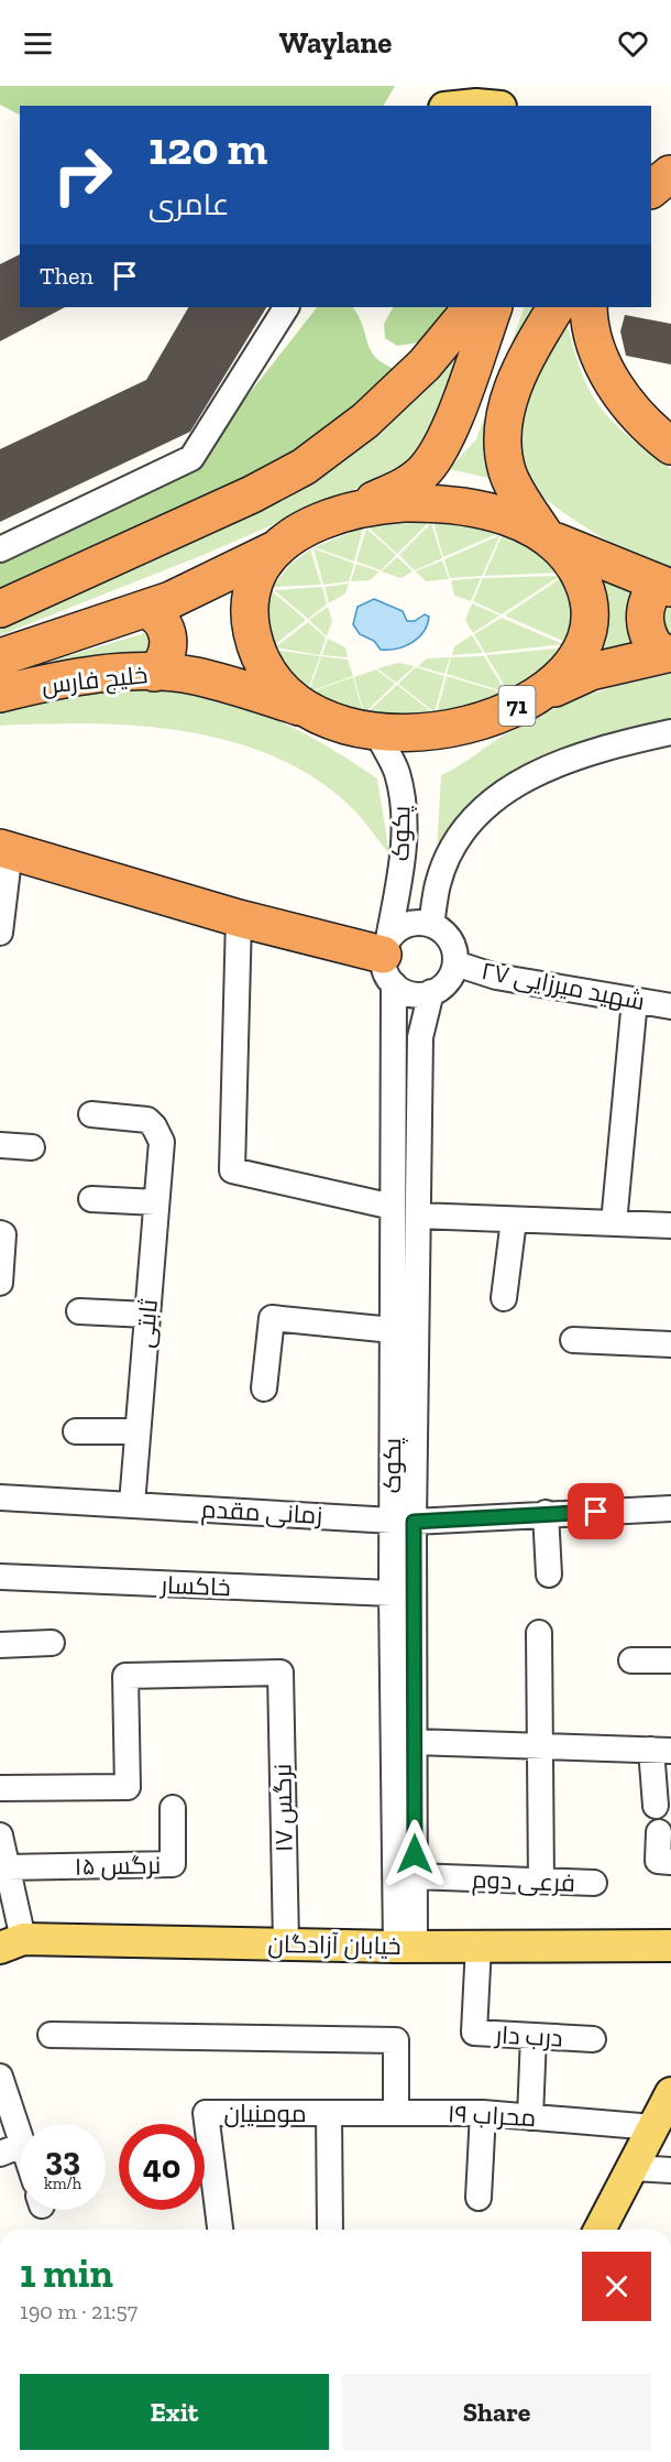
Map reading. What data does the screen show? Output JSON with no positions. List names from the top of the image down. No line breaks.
{"streets":{"highway":["خلیج فارس","71"],"main road":["خیابان آزادگان"],"street":["پکوک","شهید میرزایی ۲۷","ثابتی","زمانی مقدم","خاکسار","نرگس ۱۷","نرگس ۱۵","فرعی دوم","درب دار","مومنیان","محراب ۱۹"]},"crossings":[["خلیج فارس","71"],["71","پکوک"],["پکوک","شهید میرزایی ۲۷"],["پکوک","زمانی مقدم"],["پکوک","خاکسار"],["پکوک","فرعی دوم"],["پکوک","خیابان آزادگان"],["ثابتی","زمانی مقدم"],["نرگس ۱۷","خیابان آزادگان"],["خیابان آزادگان","درب دار"],["مومنیان","محراب ۱۹"]],"page":{"header":"Waylane","turn":["120 m","عامری"],"then":"Then","speed":"33 km/h","limit":"40","heading":["1 min","190 m · 21:57"],"buttons":["Exit","Share"]}}
